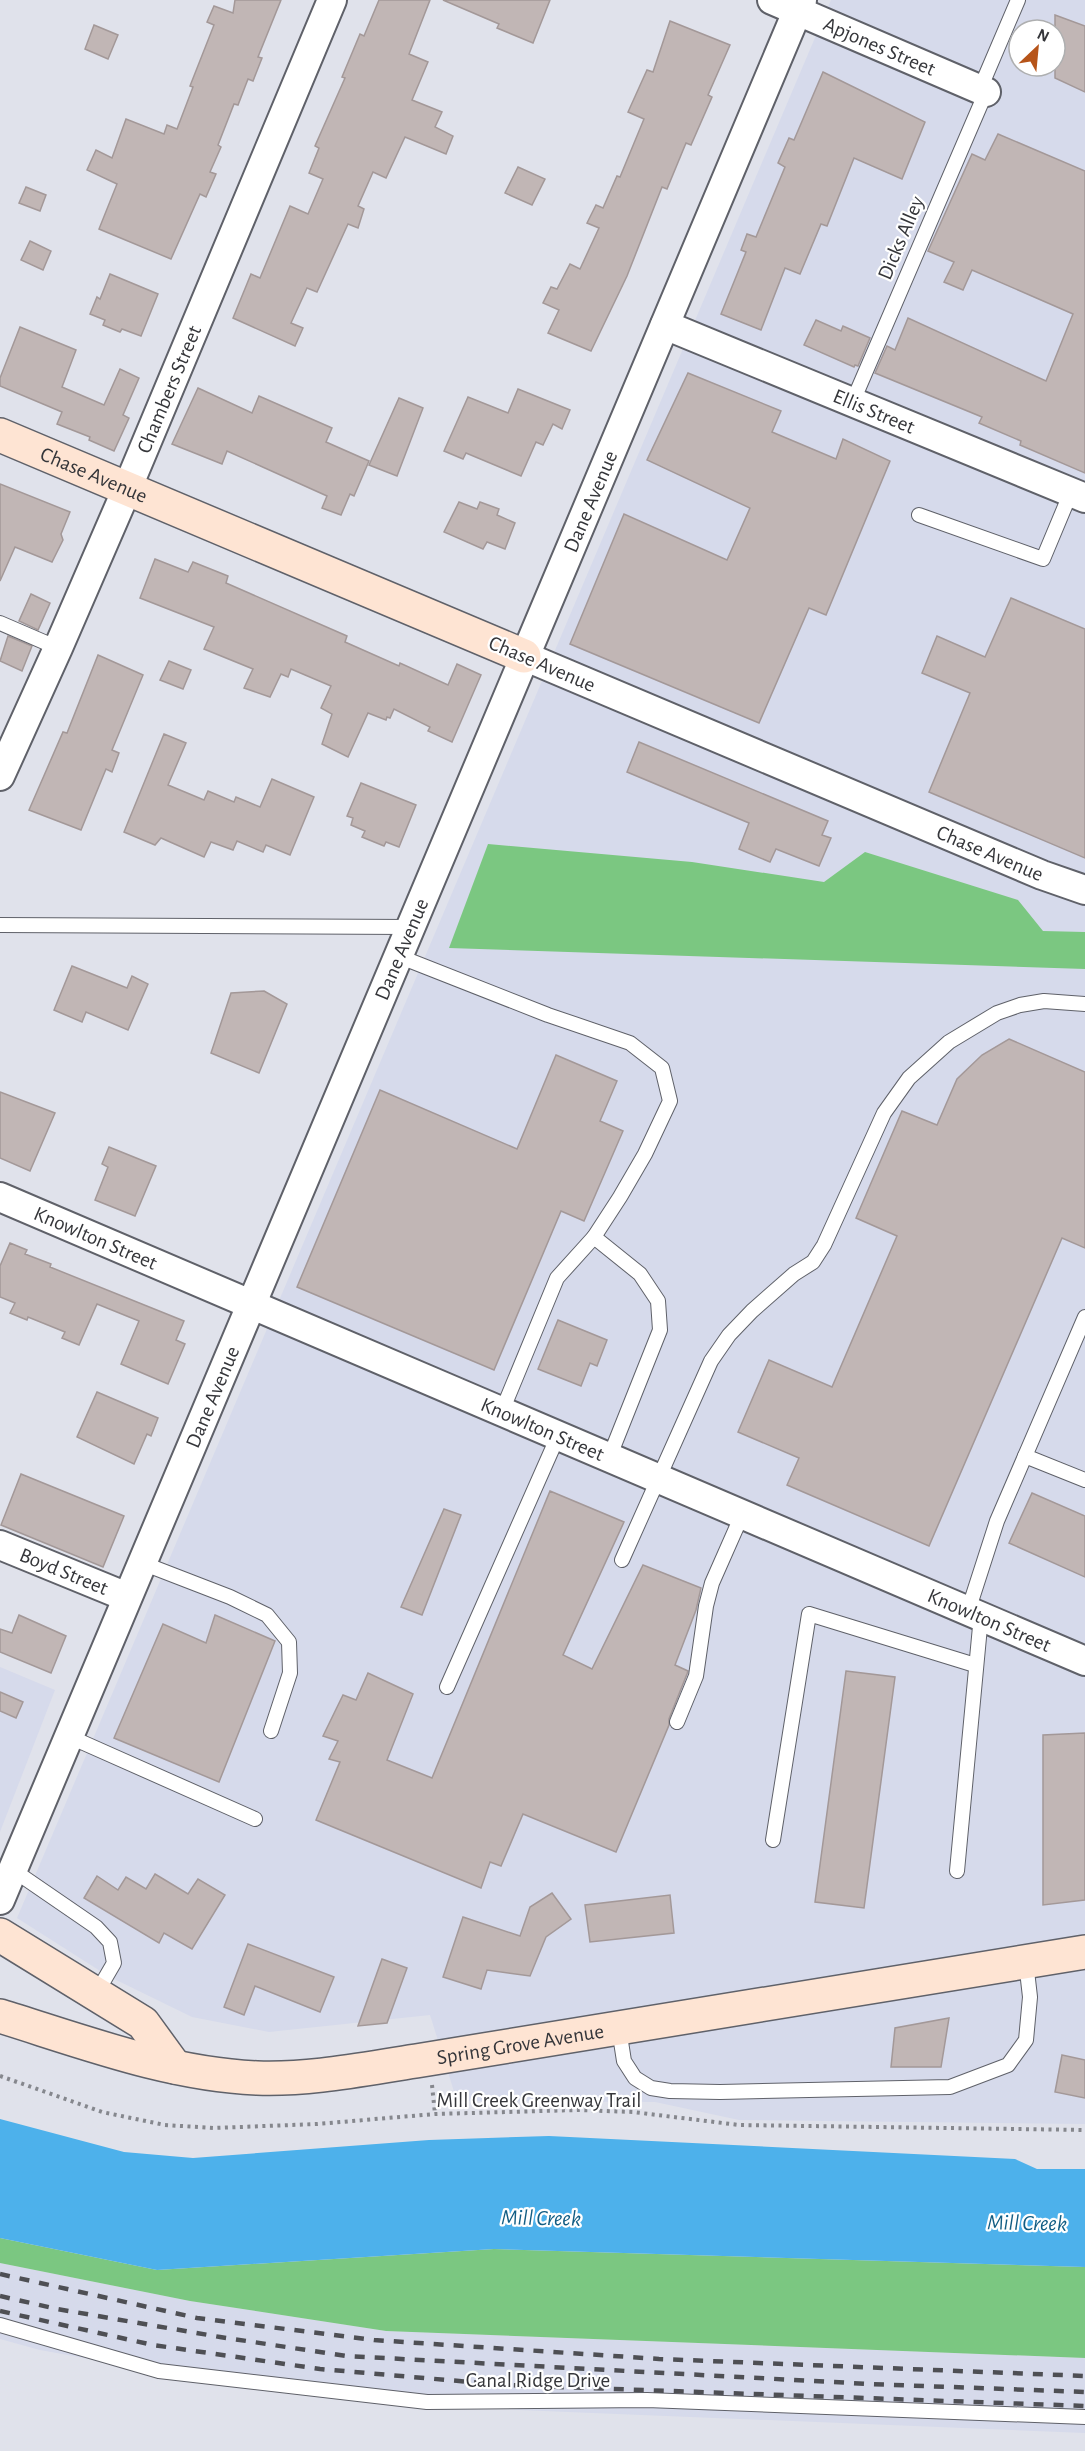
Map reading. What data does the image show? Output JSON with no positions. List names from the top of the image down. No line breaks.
{"streets":{"main road":["Chase Avenue","Spring Grove Avenue"],"street":["Apjones Street","Chambers Street","Ellis Street","Dane Avenue","Knowlton Street","Boyd Street"],"lane":["Dicks Alley","Canal Ridge Drive"],"path":["Mill Creek Greenway Trail"]},"crossings":[["Apjones Street","Dicks Alley"],["Apjones Street","Dane Avenue"],["Dicks Alley","Ellis Street"],["Chambers Street","Chase Avenue"],["Ellis Street","Dane Avenue"],["Chase Avenue","Dane Avenue"],["Dane Avenue","Knowlton Street"],["Dane Avenue","Boyd Street"]],"water":["Mill Creek"],"north":"top right"}
